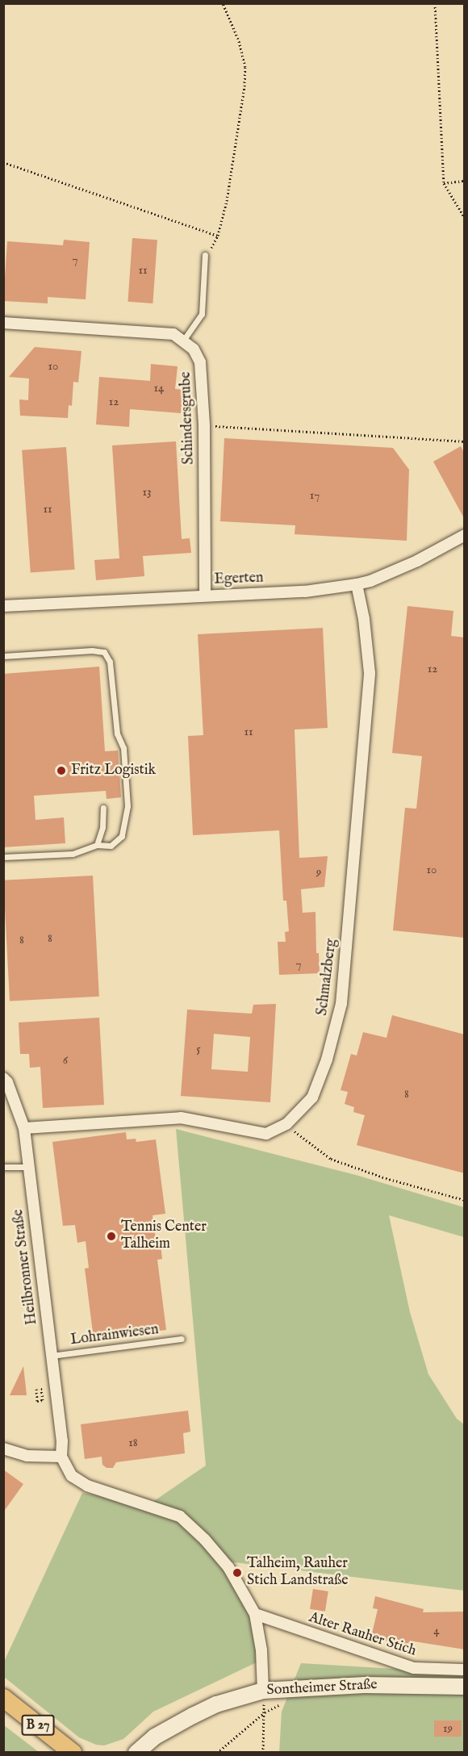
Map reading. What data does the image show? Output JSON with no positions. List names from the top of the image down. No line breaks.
{"streets":{"main road":["B 27"],"street":["Schindersgrube","Egerten","Schmalzberg","Heilbronner Straße","Alter Rauher Stich","Sontheimer Straße"],"lane":["Lohrainwiesen"]},"crossings":[["Schindersgrube","Egerten"],["Egerten","Schmalzberg"],["Schmalzberg","Heilbronner Straße"],["Heilbronner Straße","Lohrainwiesen"]],"places":["Fritz Logistik","Tennis Center Talheim","Talheim, Rauher Stich Landstraße"],"house_numbers":["7","11","10","14","12","13","17","11","12","11","10","9","8","8","7","5","6","8","18","4","19"]}
